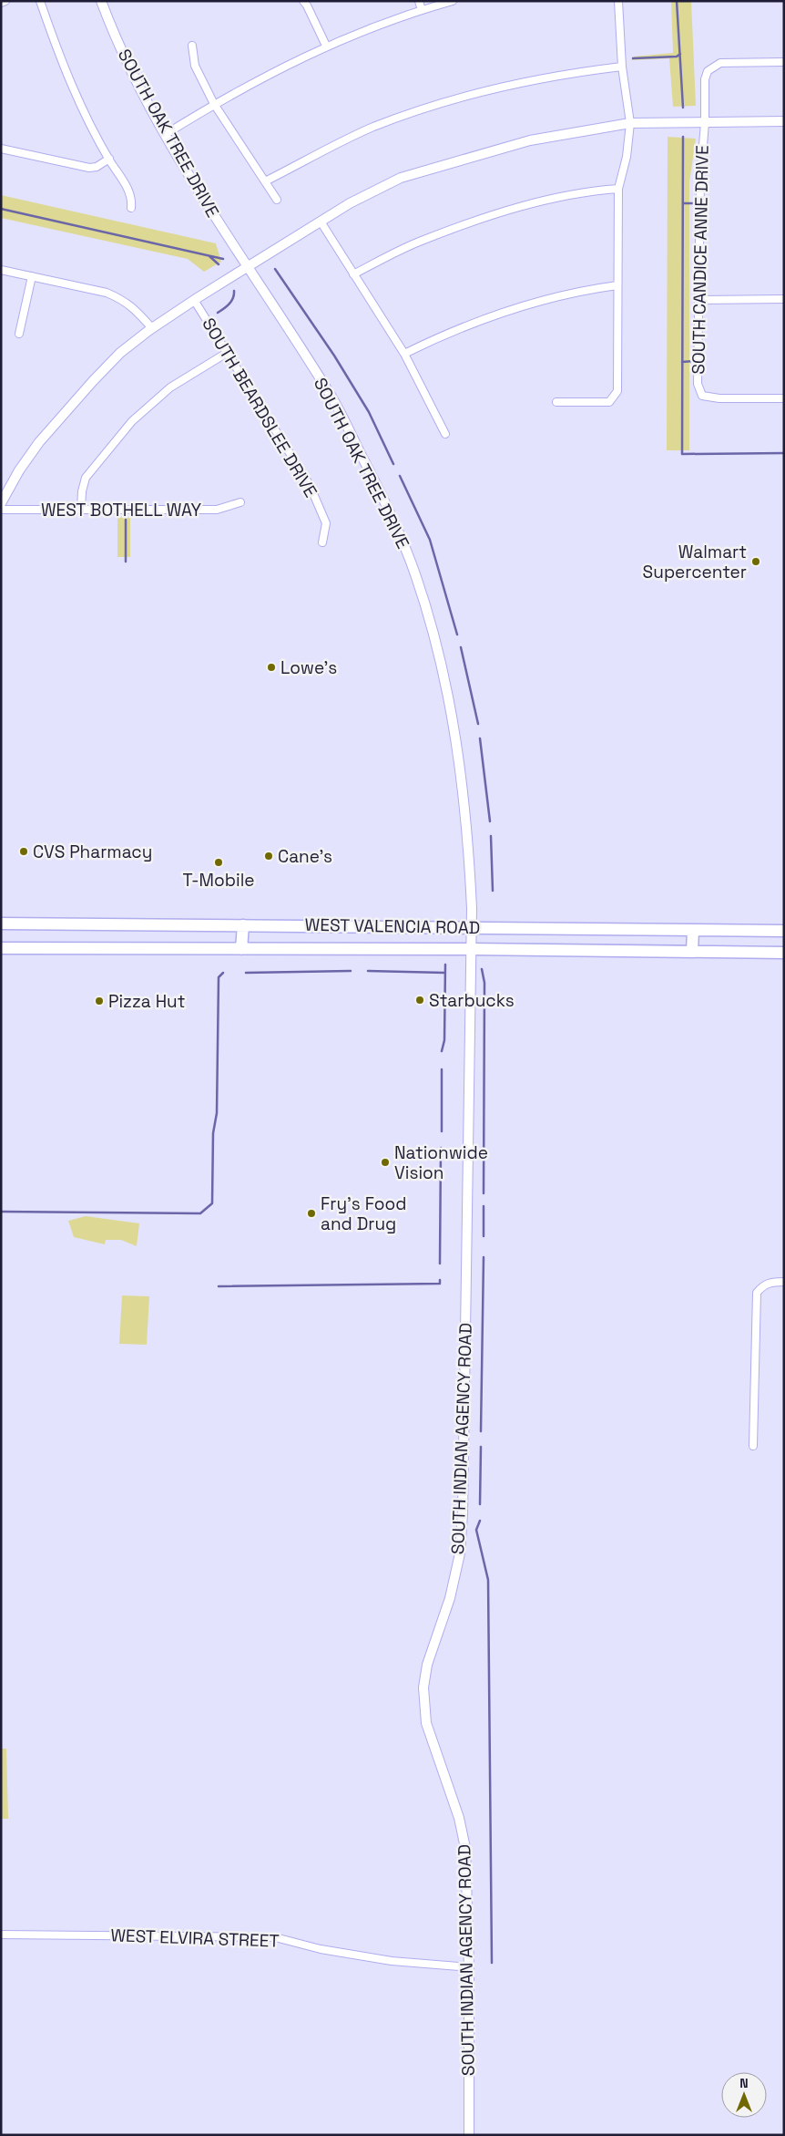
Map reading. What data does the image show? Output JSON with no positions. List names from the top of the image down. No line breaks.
{"streets":{"main road":["WEST VALENCIA ROAD"],"street":["SOUTH OAK TREE DRIVE","SOUTH CANDICE ANNE DRIVE","SOUTH BEARDSLEE DRIVE","WEST BOTHELL WAY","SOUTH INDIAN AGENCY ROAD","WEST ELVIRA STREET"]},"crossings":[["SOUTH OAK TREE DRIVE","WEST VALENCIA ROAD"],["SOUTH OAK TREE DRIVE","SOUTH INDIAN AGENCY ROAD"],["WEST VALENCIA ROAD","SOUTH INDIAN AGENCY ROAD"],["SOUTH INDIAN AGENCY ROAD","WEST ELVIRA STREET"]],"places":["Walmart Supercenter","Lowe’s","CVS Pharmacy","Cane's","T-Mobile","Starbucks","Pizza Hut","Nationwide Vision","Fry's Food and Drug"],"north":"top"}
